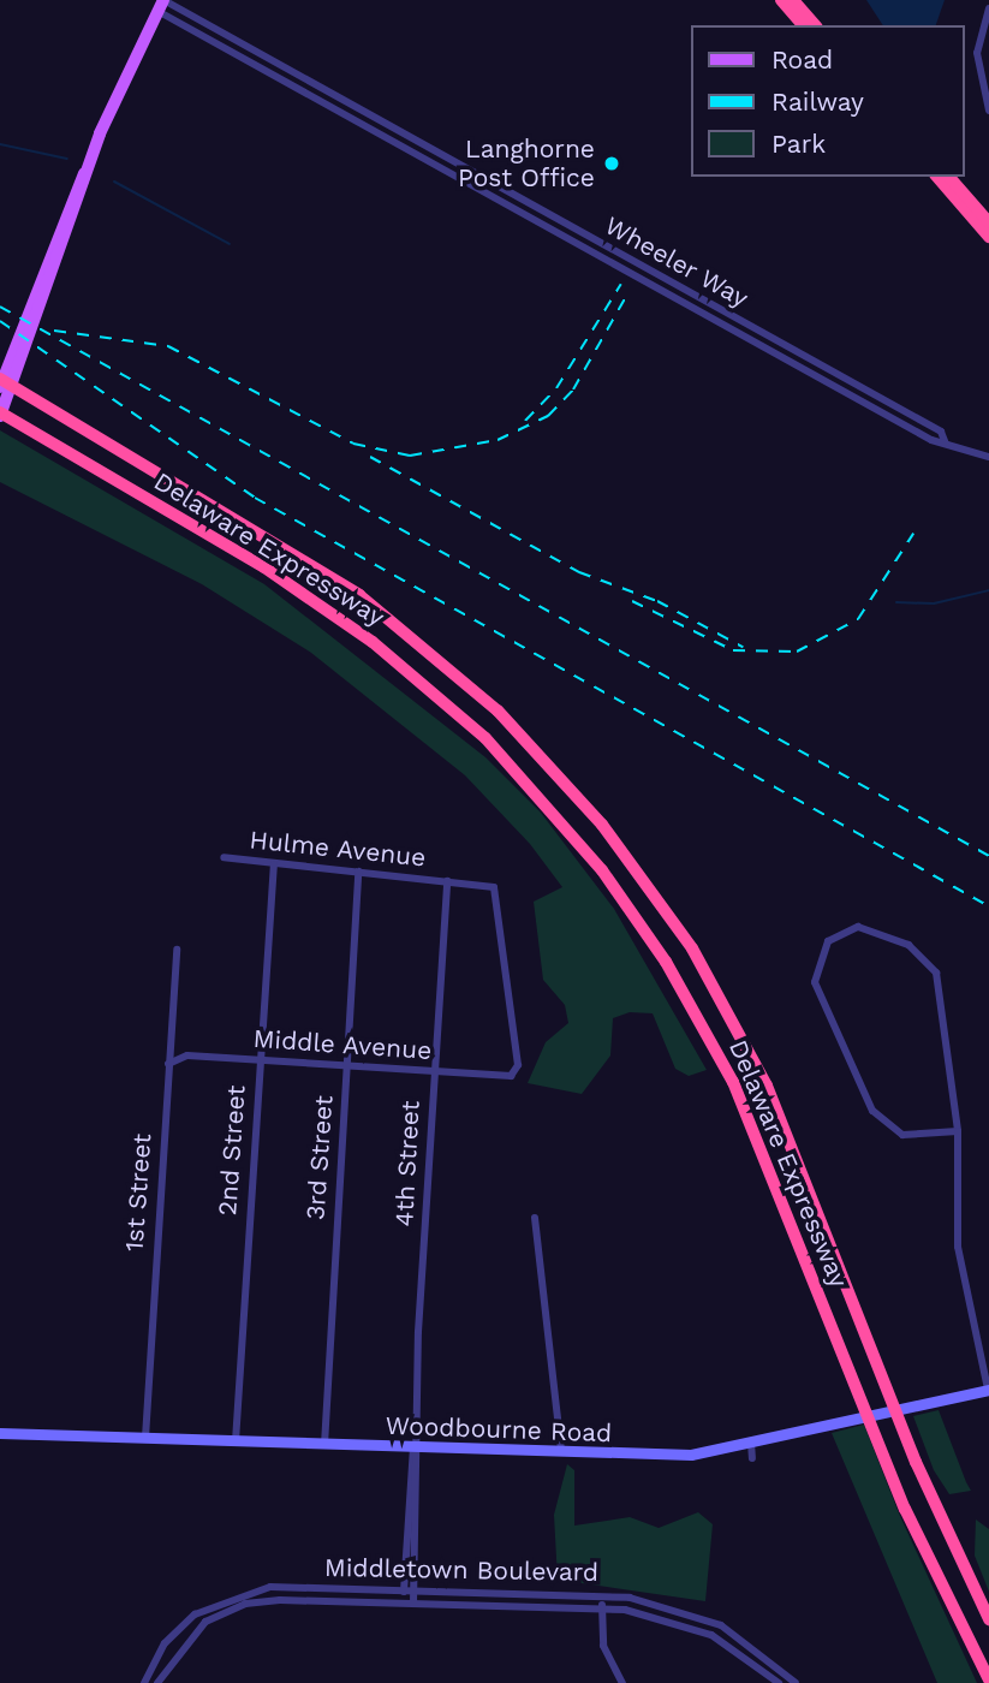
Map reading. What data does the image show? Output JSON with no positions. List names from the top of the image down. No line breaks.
{"streets":{"highway":["Delaware Expressway"],"main road":["Woodbourne Road"],"street":["Wheeler Way","Hulme Avenue","Middle Avenue","2nd Street","3rd Street","4th Street","1st Street","Middletown Boulevard"]},"crossings":[["Hulme Avenue","Middle Avenue"],["Hulme Avenue","2nd Street"],["Hulme Avenue","3rd Street"],["Hulme Avenue","4th Street"],["Middle Avenue","2nd Street"],["Middle Avenue","3rd Street"],["Middle Avenue","4th Street"],["Middle Avenue","1st Street"],["2nd Street","Woodbourne Road"],["3rd Street","Woodbourne Road"],["4th Street","Woodbourne Road"],["4th Street","Middletown Boulevard"],["1st Street","Woodbourne Road"]],"places":["Langhorne Post Office"],"legend":["Road","Railway","Park"]}
